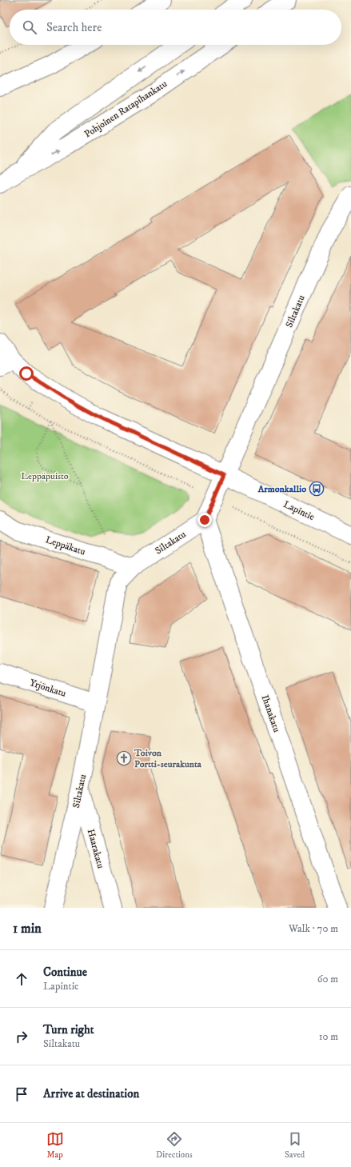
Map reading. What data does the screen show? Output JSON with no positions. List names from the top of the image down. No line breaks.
{"streets":{"street":["Pohjoinen Ratapihankatu","Siltakatu","Lapintie","Leppäkatu","Yrjönkatu","Ihanakatu","Haarakatu"]},"crossings":[["Siltakatu","Lapintie"],["Siltakatu","Leppäkatu"],["Siltakatu","Yrjönkatu"],["Siltakatu","Ihanakatu"],["Siltakatu","Haarakatu"]],"parks":["Leppäpuisto"],"places":{"bus stop":["Armonkallio"],"church":["Toivon Portti-seurakunta"]},"page":{"search":"Search here","heading":["1 min","Walk · 70 m"],"list":[["Continue","Lapintie","60 m"],["Turn right","Siltakatu","10 m"],"Arrive at destination"],"nav":["Map","Directions","Saved"]}}
